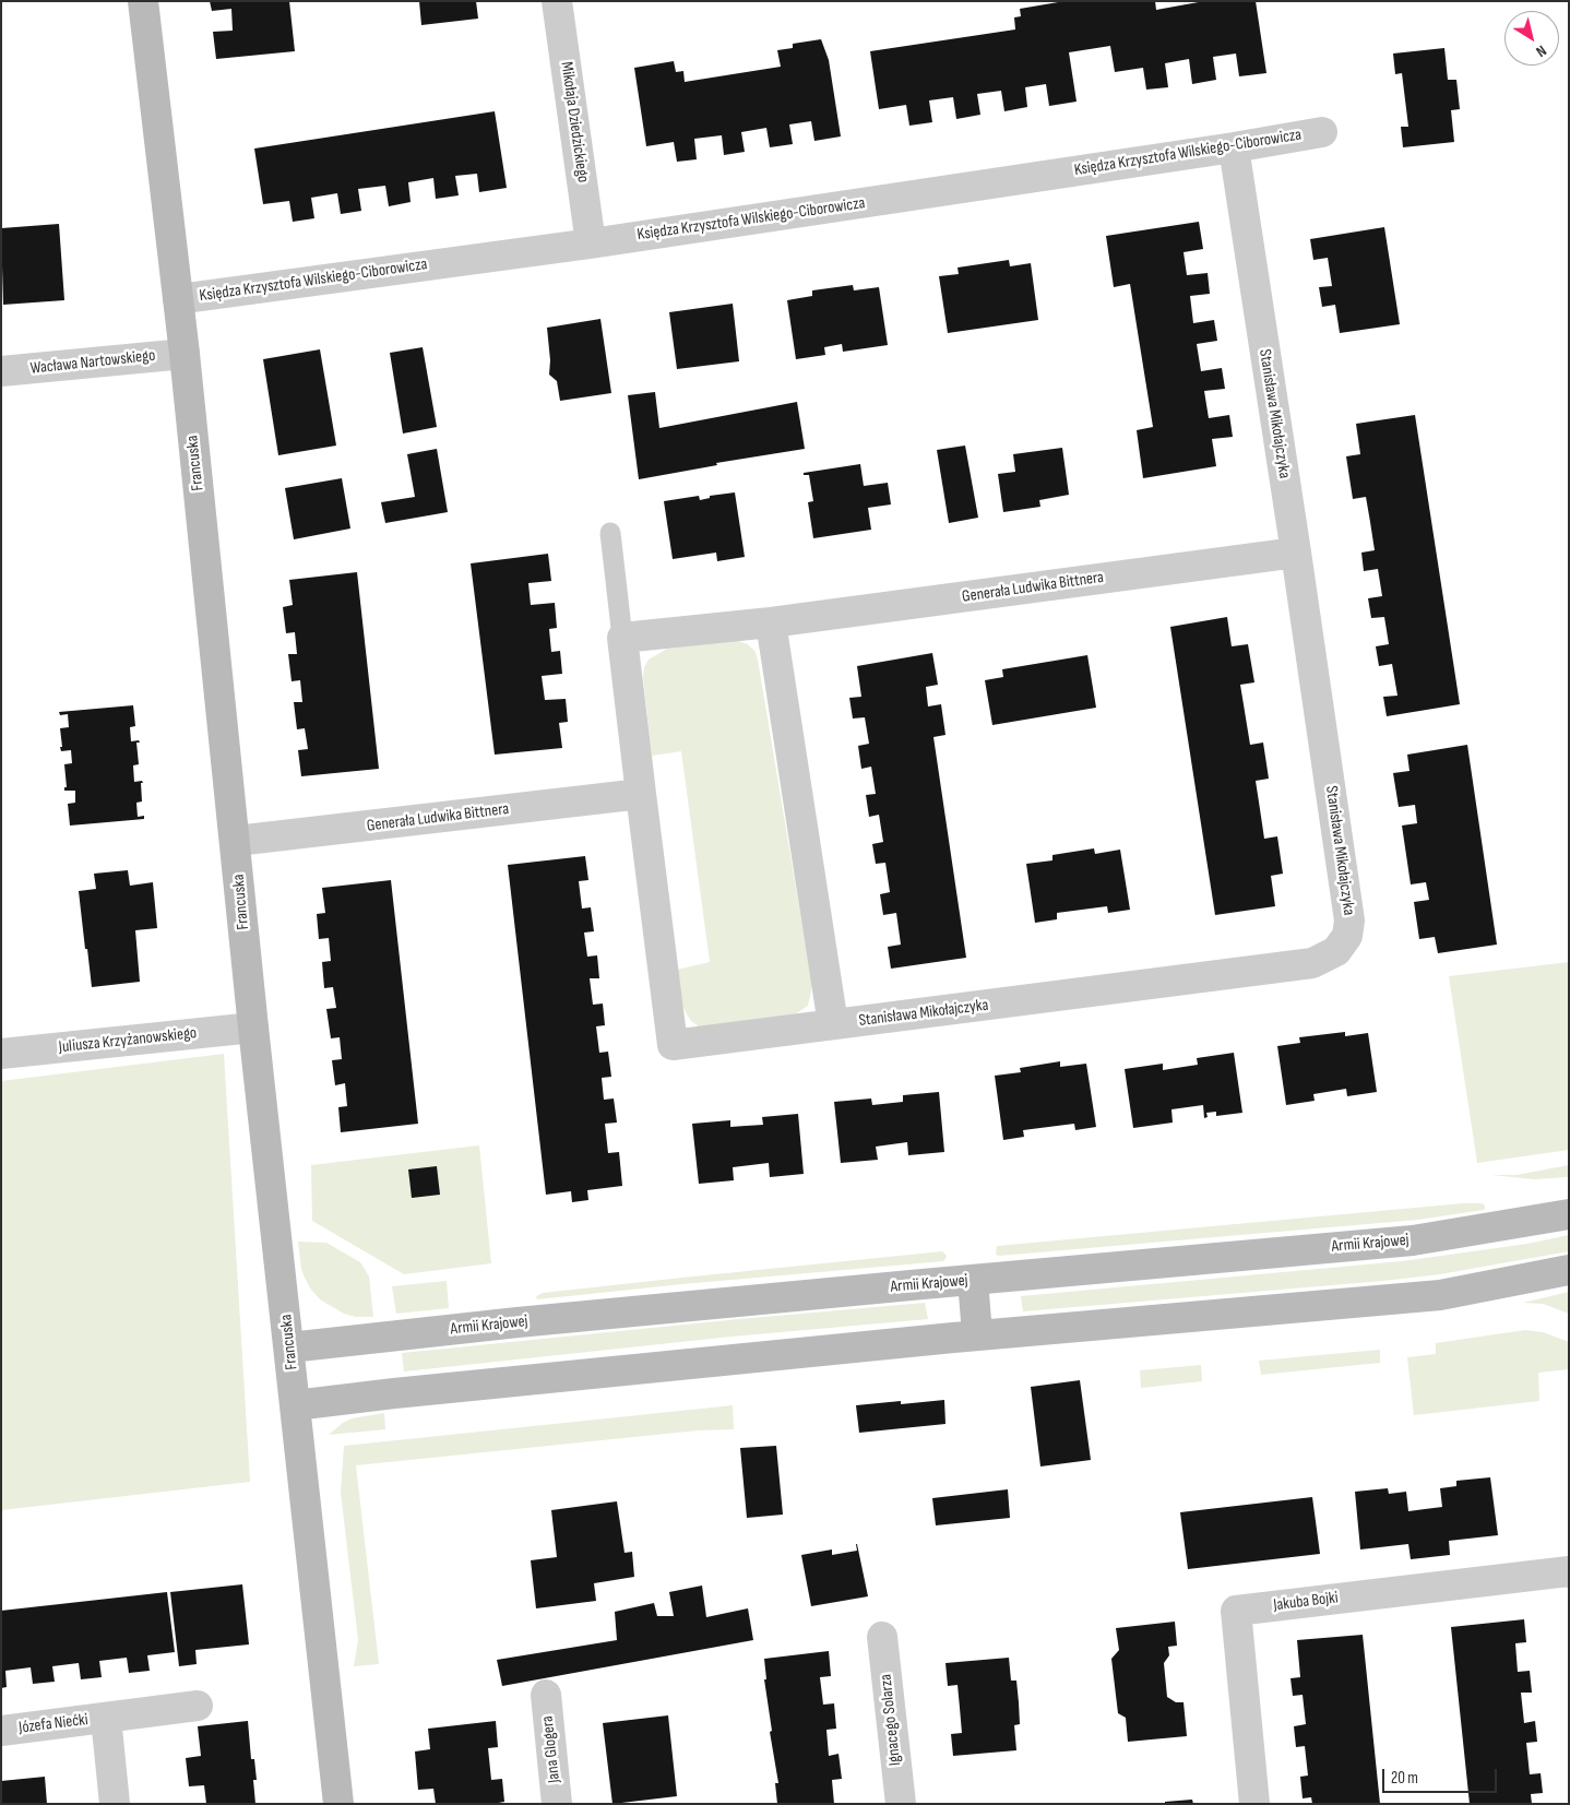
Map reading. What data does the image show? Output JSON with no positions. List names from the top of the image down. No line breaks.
{"streets":{"street":["Mikołaja Dziedzickiego","Księdza Krzysztofa Wilskiego-Ciborowicza","Wacława Nartowskiego","Stanisława Mikołajczyka","Francuska","Generała Ludwika Bittnera","Juliusza Krzyżanowskiego","Armii Krajowej","Jakuba Bojki","Ignacego Solarza","Józefa Niećki","Jana Glogera"]},"crossings":[["Mikołaja Dziedzickiego","Księdza Krzysztofa Wilskiego-Ciborowicza"],["Księdza Krzysztofa Wilskiego-Ciborowicza","Stanisława Mikołajczyka"],["Księdza Krzysztofa Wilskiego-Ciborowicza","Francuska"],["Wacława Nartowskiego","Francuska"],["Stanisława Mikołajczyka","Generała Ludwika Bittnera"],["Francuska","Generała Ludwika Bittnera"],["Francuska","Juliusza Krzyżanowskiego"],["Francuska","Armii Krajowej"]],"scale_bar":"20 m","north":"bottom right"}
